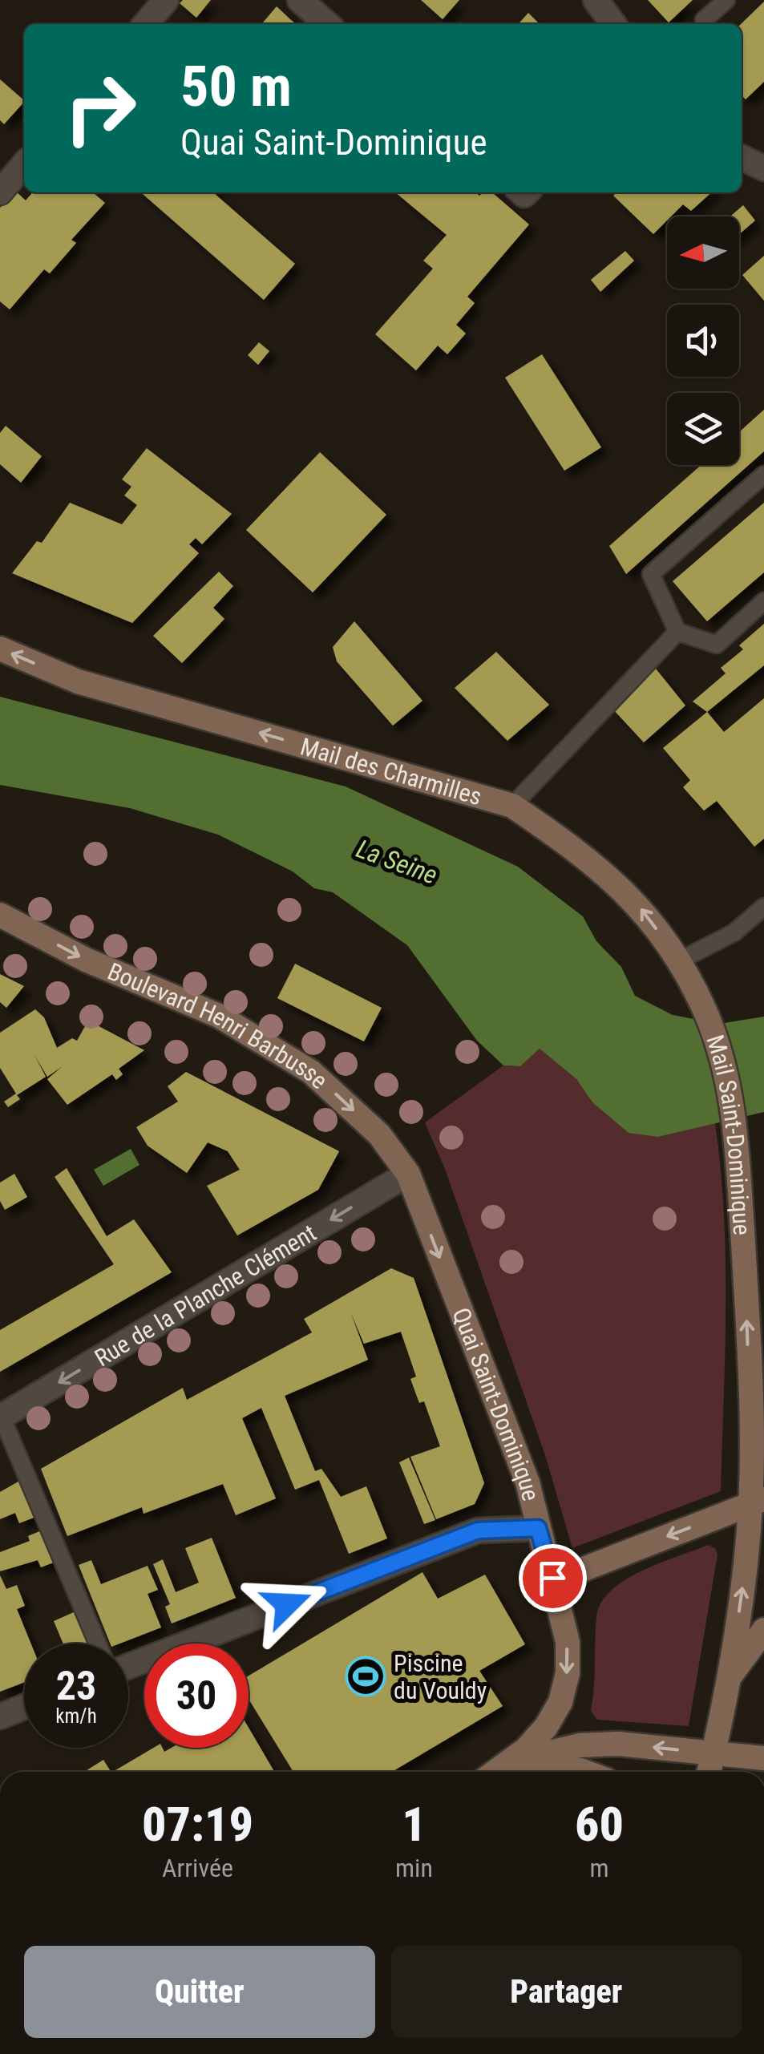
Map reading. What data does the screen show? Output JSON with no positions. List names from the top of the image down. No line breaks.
{"streets":{"main road":["Mail des Charmilles","Boulevard Henri Barbusse","Mail Saint-Dominique","Quai Saint-Dominique"],"street":["Rue de la Planche Clément"]},"crossings":[["Mail des Charmilles","Mail Saint-Dominique"],["Boulevard Henri Barbusse","Rue de la Planche Clément"],["Boulevard Henri Barbusse","Quai Saint-Dominique"],["Rue de la Planche Clément","Quai Saint-Dominique"]],"one_way":["Mail des Charmilles","Boulevard Henri Barbusse","Mail Saint-Dominique","Rue de la Planche Clément","Quai Saint-Dominique"],"water":["La Seine"],"places":{"sports":["Piscine du Vouldy"]},"north":"left","page":{"turn":["50 m","Quai Saint-Dominique"],"speed":"23 km/h","limit":"30","eta":["07:19","Arrivée","1","min","60","m"],"buttons":["Quitter","Partager"]}}
